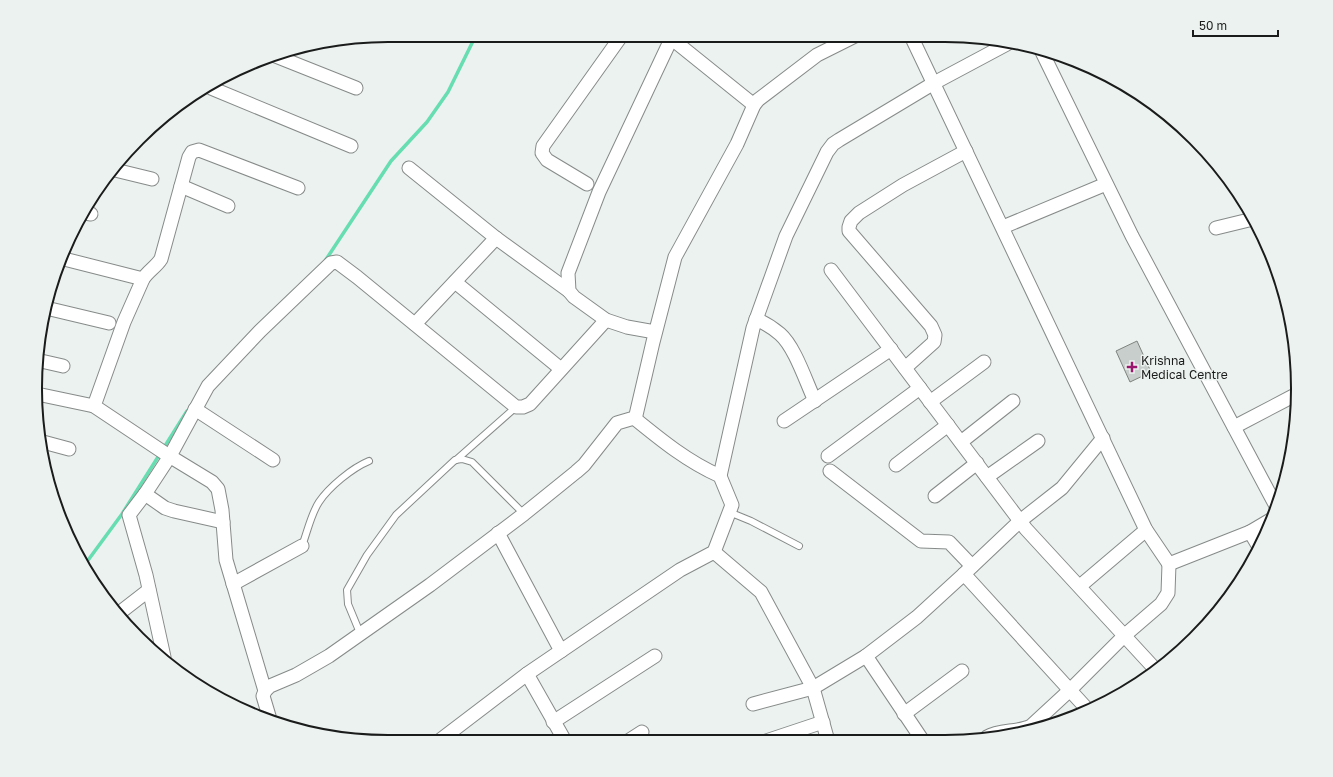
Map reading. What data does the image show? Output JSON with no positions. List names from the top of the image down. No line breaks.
{"places":{"health":["Krishna Medical Centre"]},"scale_bar":"50 m"}
